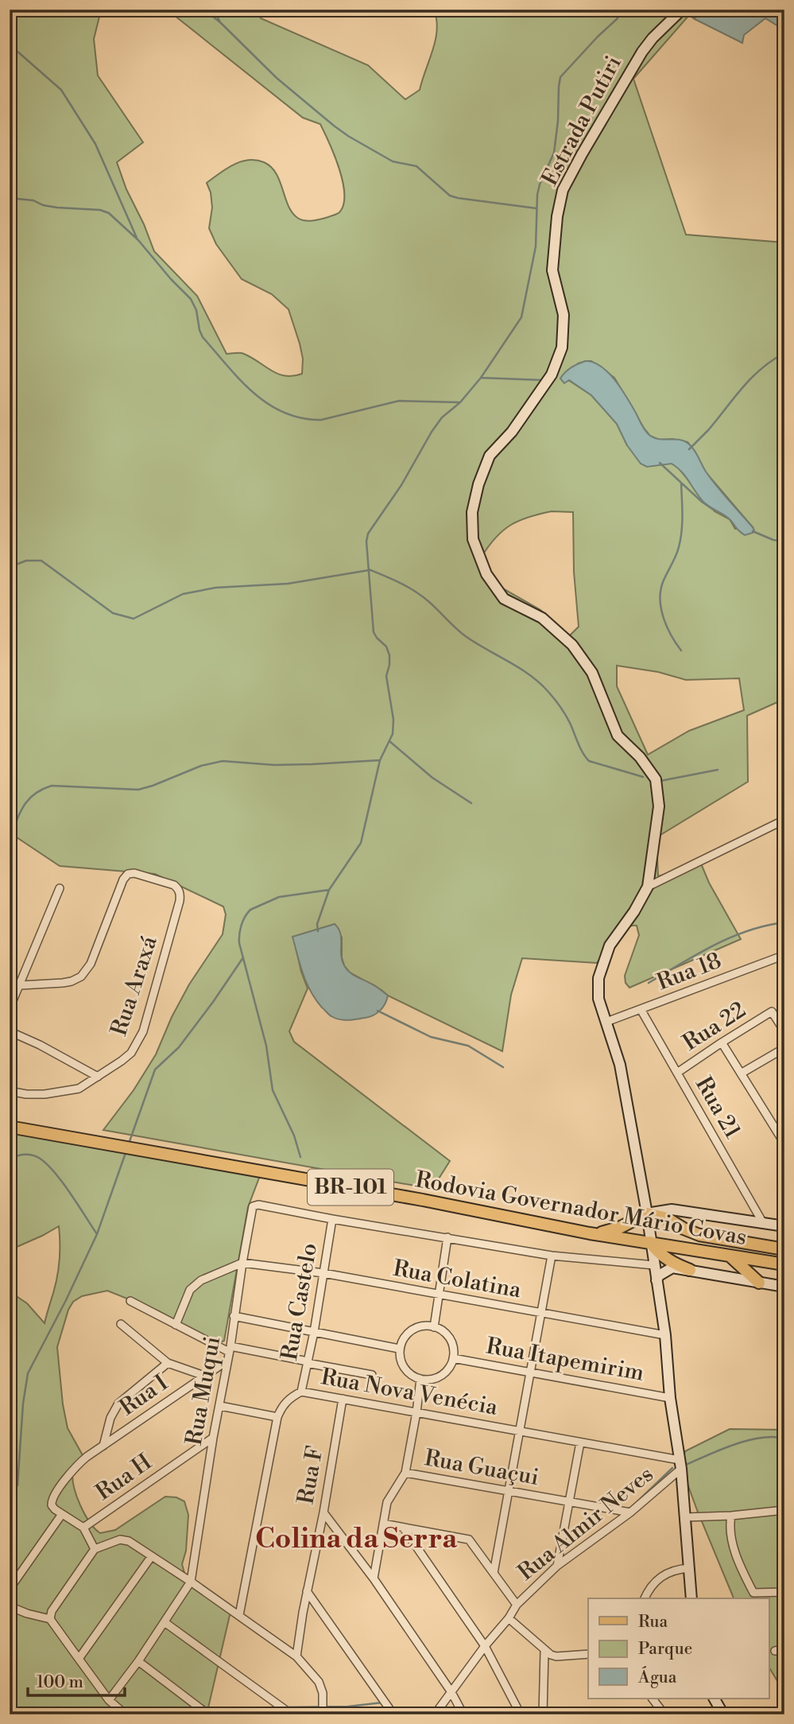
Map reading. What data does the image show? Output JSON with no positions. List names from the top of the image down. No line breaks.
{"streets":{"main road":["BR-101","Rodovia Governador Mário Covas"],"street":["Estrada Putiri","Rua 18","Rua Araxá","Rua 22","Rua 21","Rua Colatina","Rua Castelo","Rua Itapemirim","Rua Muqui","Rua Nova Venécia","Rua I","Rua Guaçui","Rua F","Rua H","Rua Almir Neves"]},"crossings":[["Estrada Putiri","Rua 18"],["Estrada Putiri","Rodovia Governador Mário Covas"],["Estrada Putiri","Rua Colatina"],["Estrada Putiri","Rua Itapemirim"],["Estrada Putiri","Rua Nova Venécia"],["Estrada Putiri","Rua Almir Neves"],["Rua 18","Rua 21"],["Rua 22","Rua 21"],["Rua Colatina","Rua Castelo"],["Rua Colatina","Rua Muqui"],["Rua Castelo","Rua Muqui"],["Rua Castelo","Rua Nova Venécia"],["Rua Muqui","Rua I"],["Rua Muqui","Rua H"],["Rua Nova Venécia","Rua F"],["Rua Nova Venécia","Rua Almir Neves"],["Rua Guaçui","Rua Almir Neves"]],"districts":["Colina da Serra"],"legend":["Rua","Parque","Água"],"scale_bar":"100 m"}
